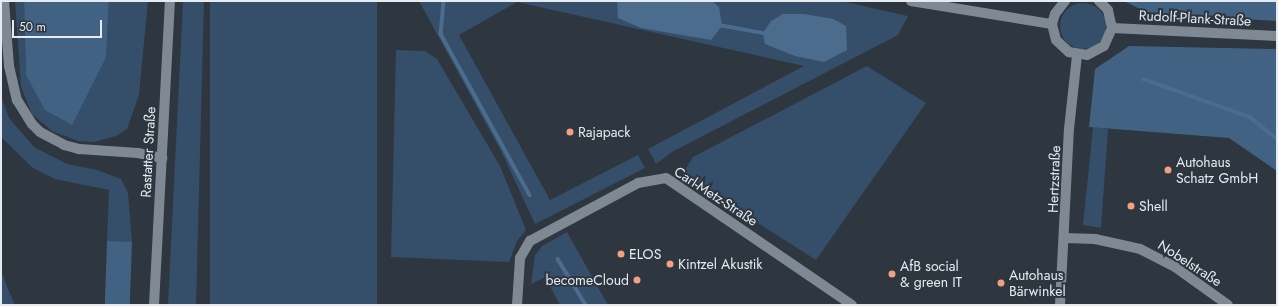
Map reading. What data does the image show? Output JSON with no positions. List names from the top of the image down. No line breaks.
{"streets":{"main road":["Rudolf-Plank-Straße","Rastatter Straße","Hertzstraße","Carl-Metz-Straße","Nobelstraße"]},"crossings":[["Hertzstraße","Nobelstraße"]],"places":["Rajapack","Autohaus Schatz GmbH","Shell","ELOS","Kintzel Akustik","AfB social & green IT","becomeCloud","Autohaus Bärwinkel"],"scale_bar":"50 m"}
